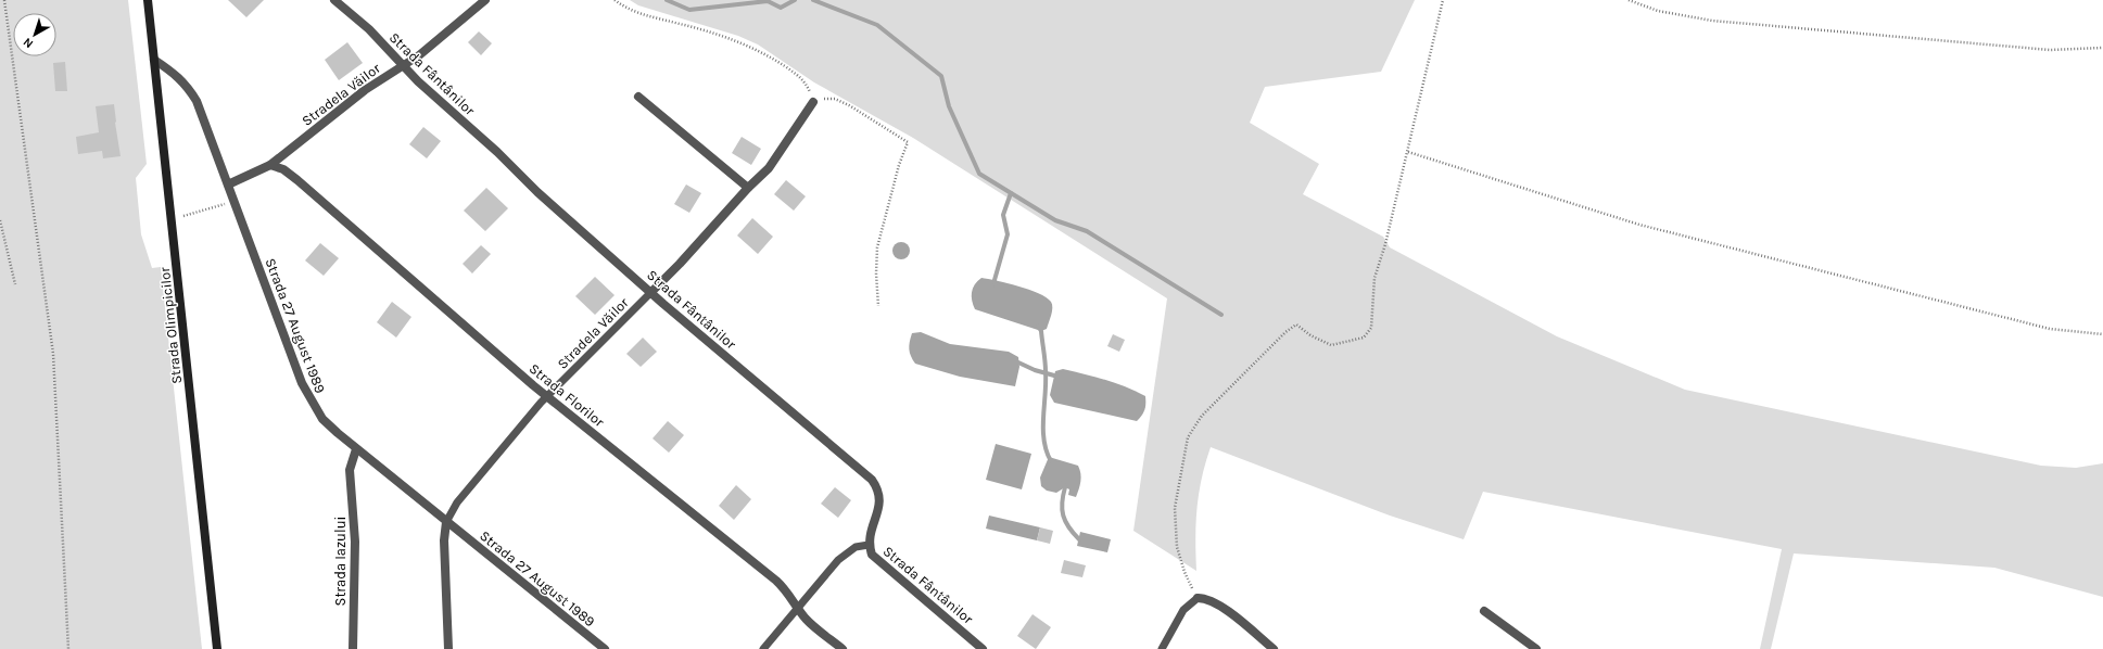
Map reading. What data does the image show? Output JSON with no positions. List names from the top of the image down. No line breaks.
{"streets":{"main road":["Strada Olimpicilor"],"street":["Strada Fântânilor","Stradela Văilor","Strada 27 August 1989","Strada Florilor","Strada Iazului"]},"crossings":[["Strada Fântânilor","Stradela Văilor"],["Stradela Văilor","Strada 27 August 1989"],["Stradela Văilor","Strada Florilor"],["Strada Olimpicilor","Strada 27 August 1989"],["Strada 27 August 1989","Strada Iazului"]],"north":"bottom left"}
